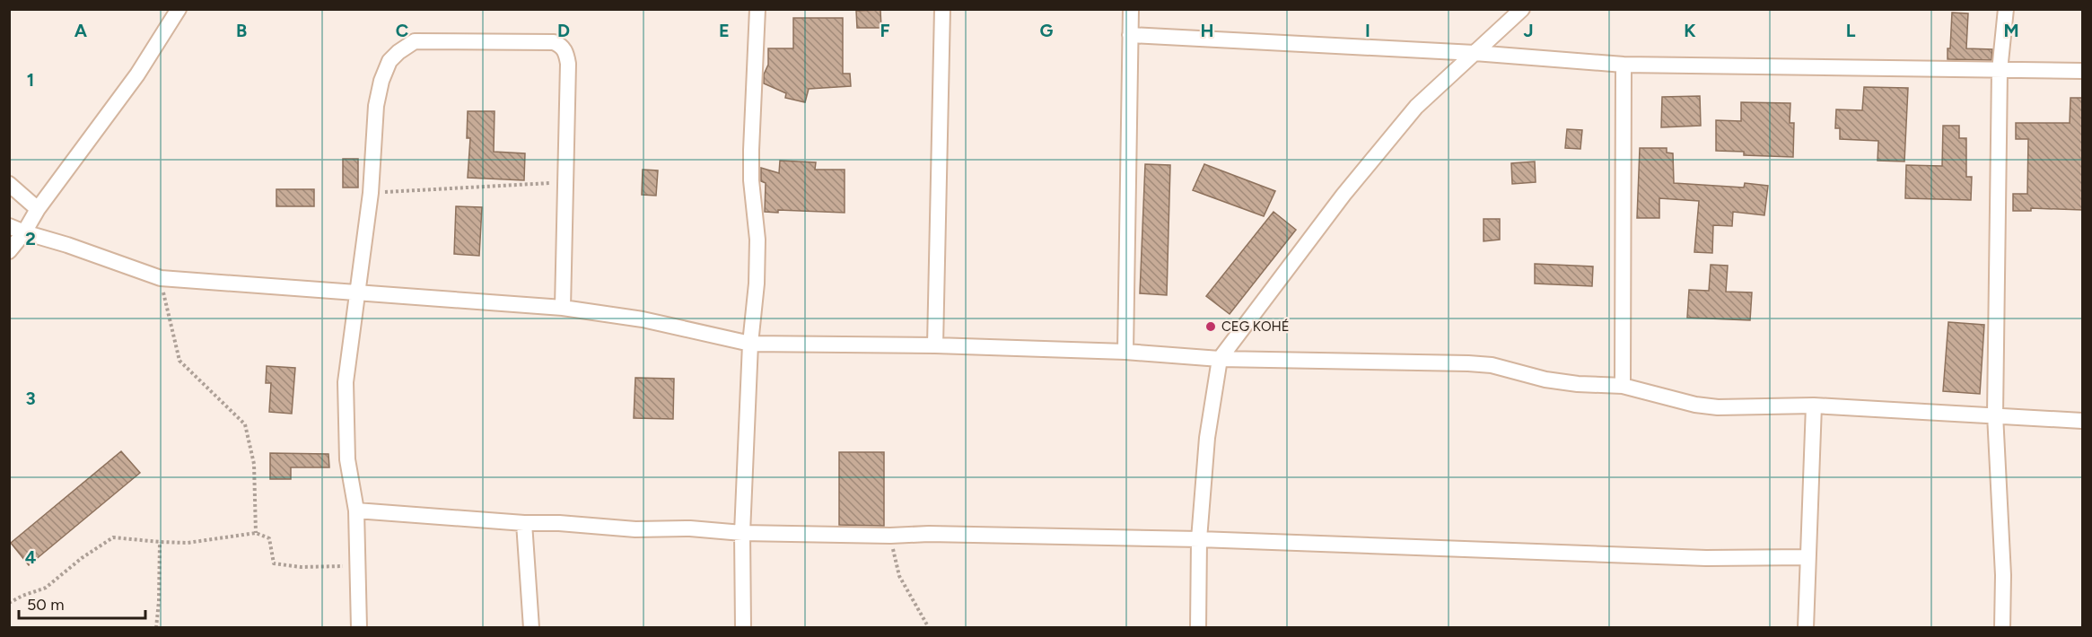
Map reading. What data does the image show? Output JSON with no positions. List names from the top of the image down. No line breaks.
{"places":["CEG KOHÉ"],"scale_bar":"50 m","grid":{"columns":["A","B","C","D","E","F","G","H","I","J","K","L","M"],"rows":["1","2","3","4"]}}
